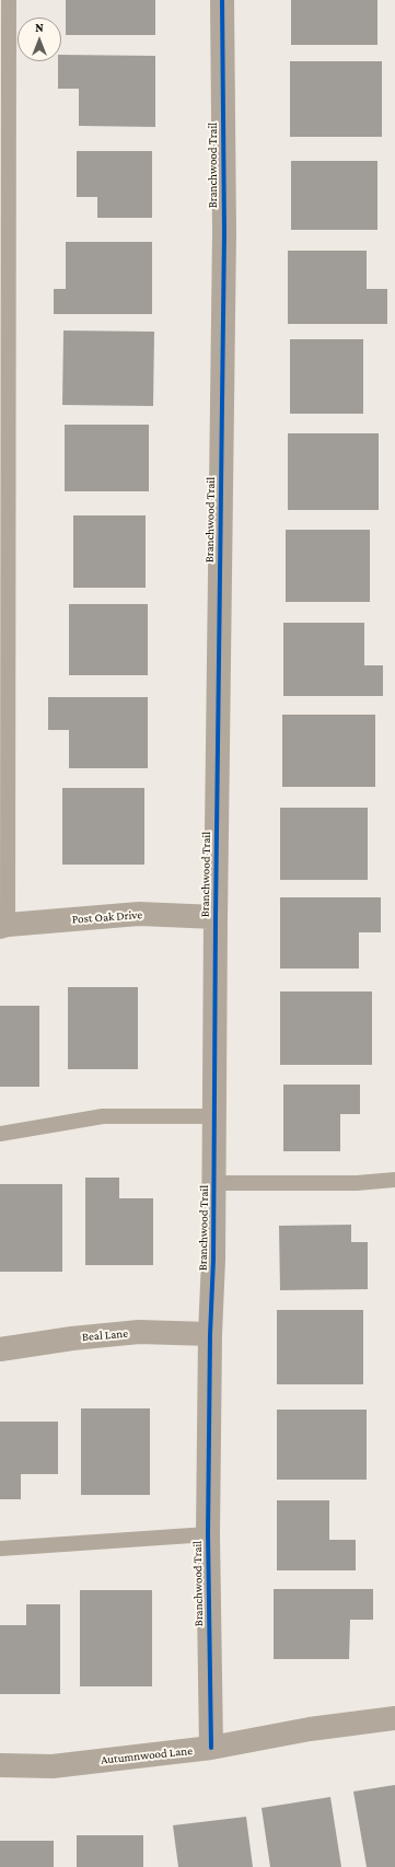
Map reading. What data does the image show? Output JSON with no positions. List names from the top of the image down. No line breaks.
{"streets":{"street":["Branchwood Trail","Post Oak Drive","Beal Lane","Autumnwood Lane"]},"crossings":[["Branchwood Trail","Post Oak Drive"],["Branchwood Trail","Beal Lane"],["Branchwood Trail","Autumnwood Lane"]],"north":"top"}
